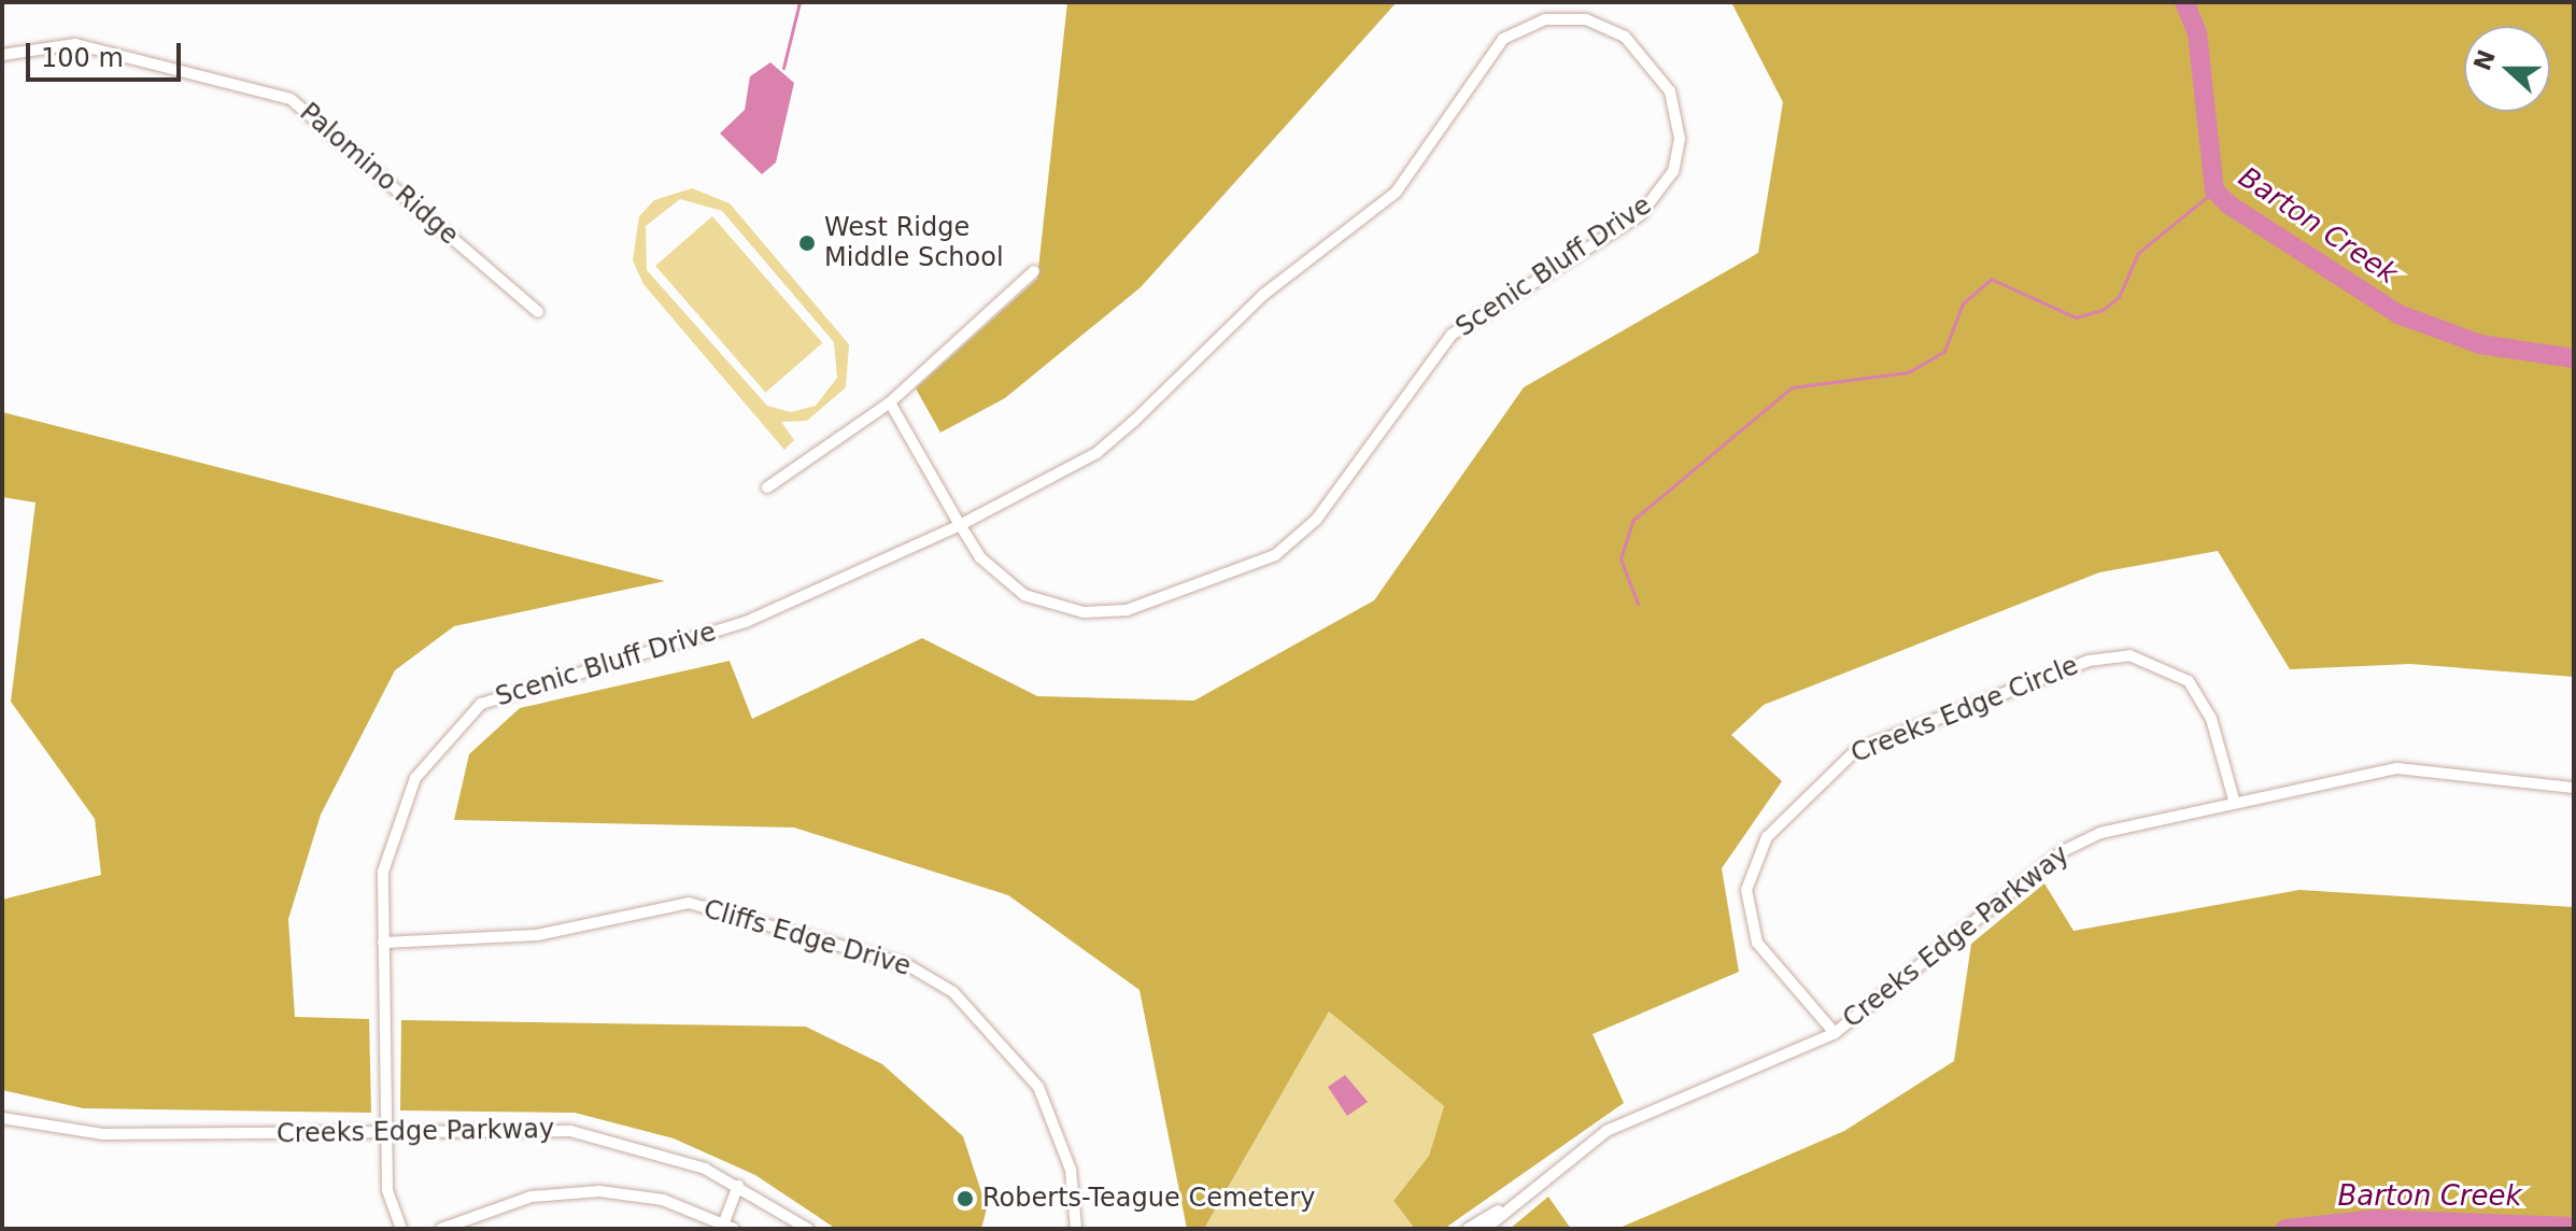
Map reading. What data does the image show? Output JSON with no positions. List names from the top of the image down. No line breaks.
{"streets":{"street":["Palomino Ridge","Scenic Bluff Drive","Creeks Edge Circle","Creeks Edge Parkway","Cliffs Edge Drive"]},"crossings":[["Scenic Bluff Drive","Creeks Edge Parkway"],["Scenic Bluff Drive","Cliffs Edge Drive"],["Creeks Edge Circle","Creeks Edge Parkway"]],"water":["Barton Creek"],"places":["West Ridge Middle School","Roberts-Teague Cemetery"],"scale_bar":"100 m","north":"left"}
